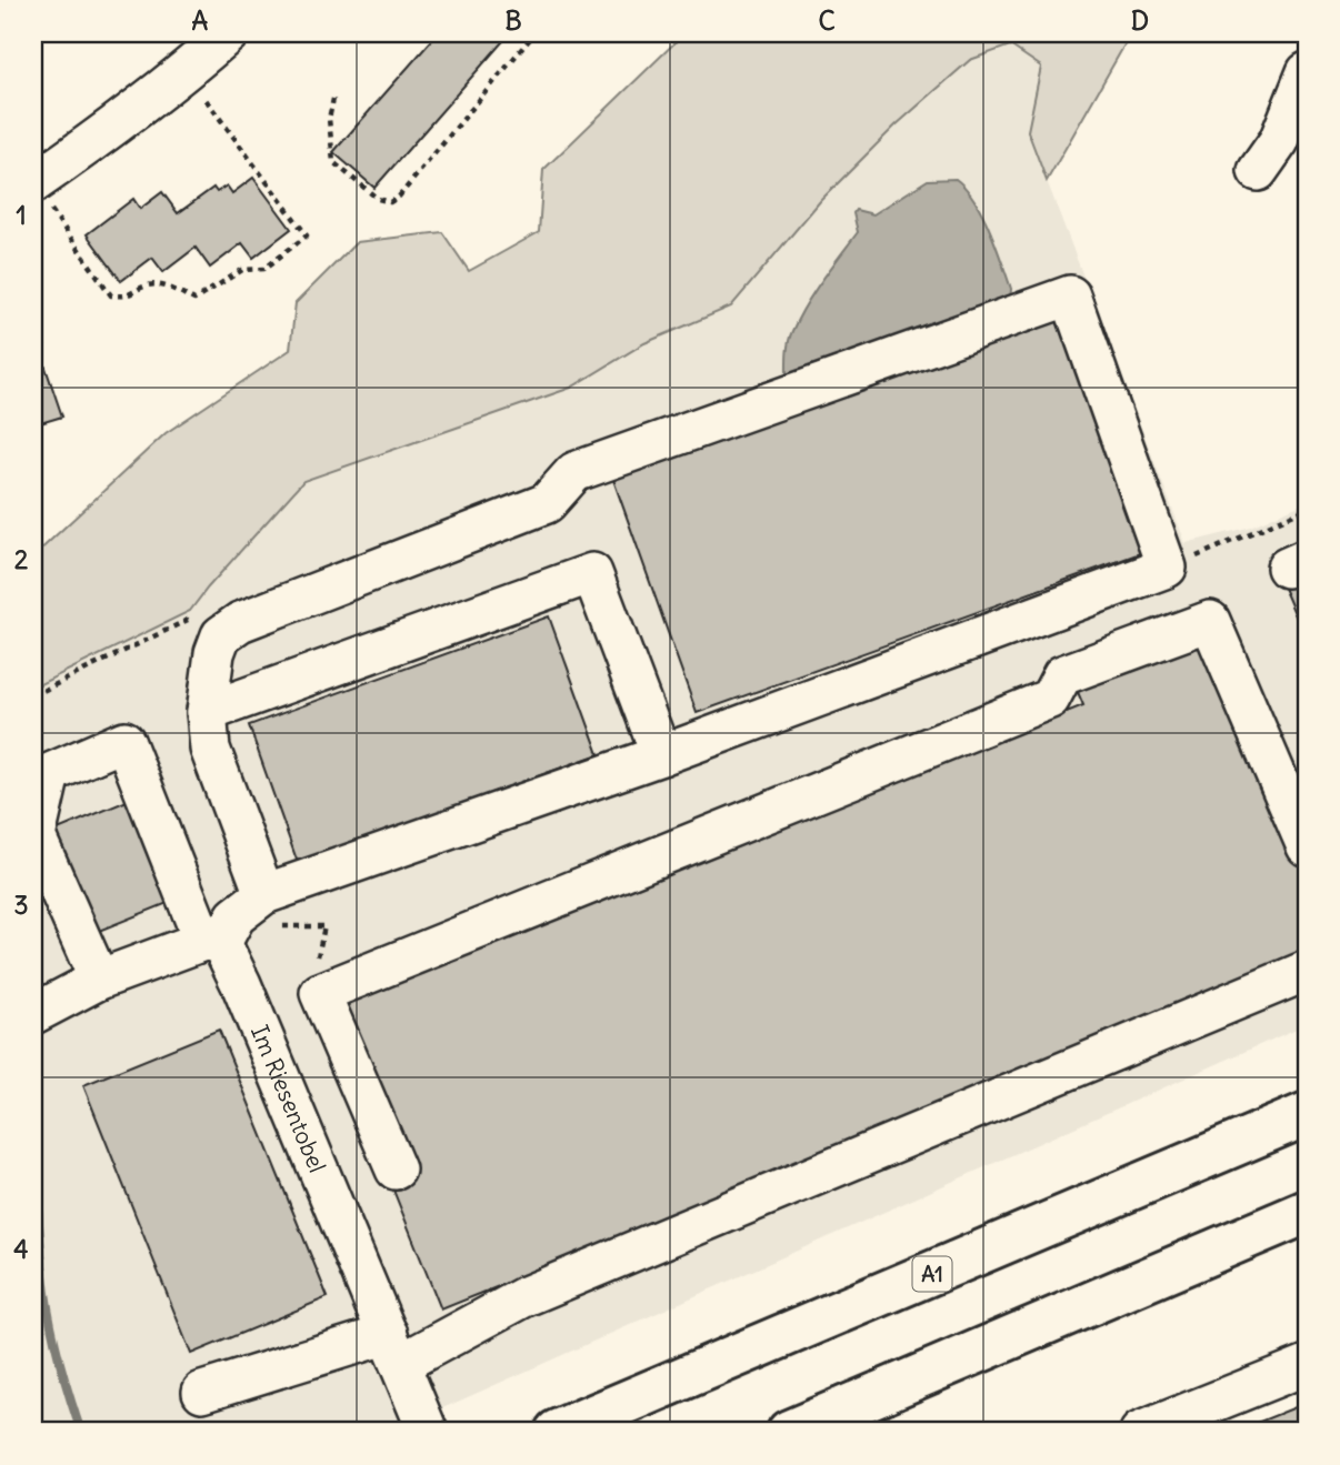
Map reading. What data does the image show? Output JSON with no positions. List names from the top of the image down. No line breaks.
{"streets":{"highway":["A1"],"street":["Im Riesentobel"]},"grid":{"columns":["A","B","C","D"],"rows":["1","2","3","4"]}}
